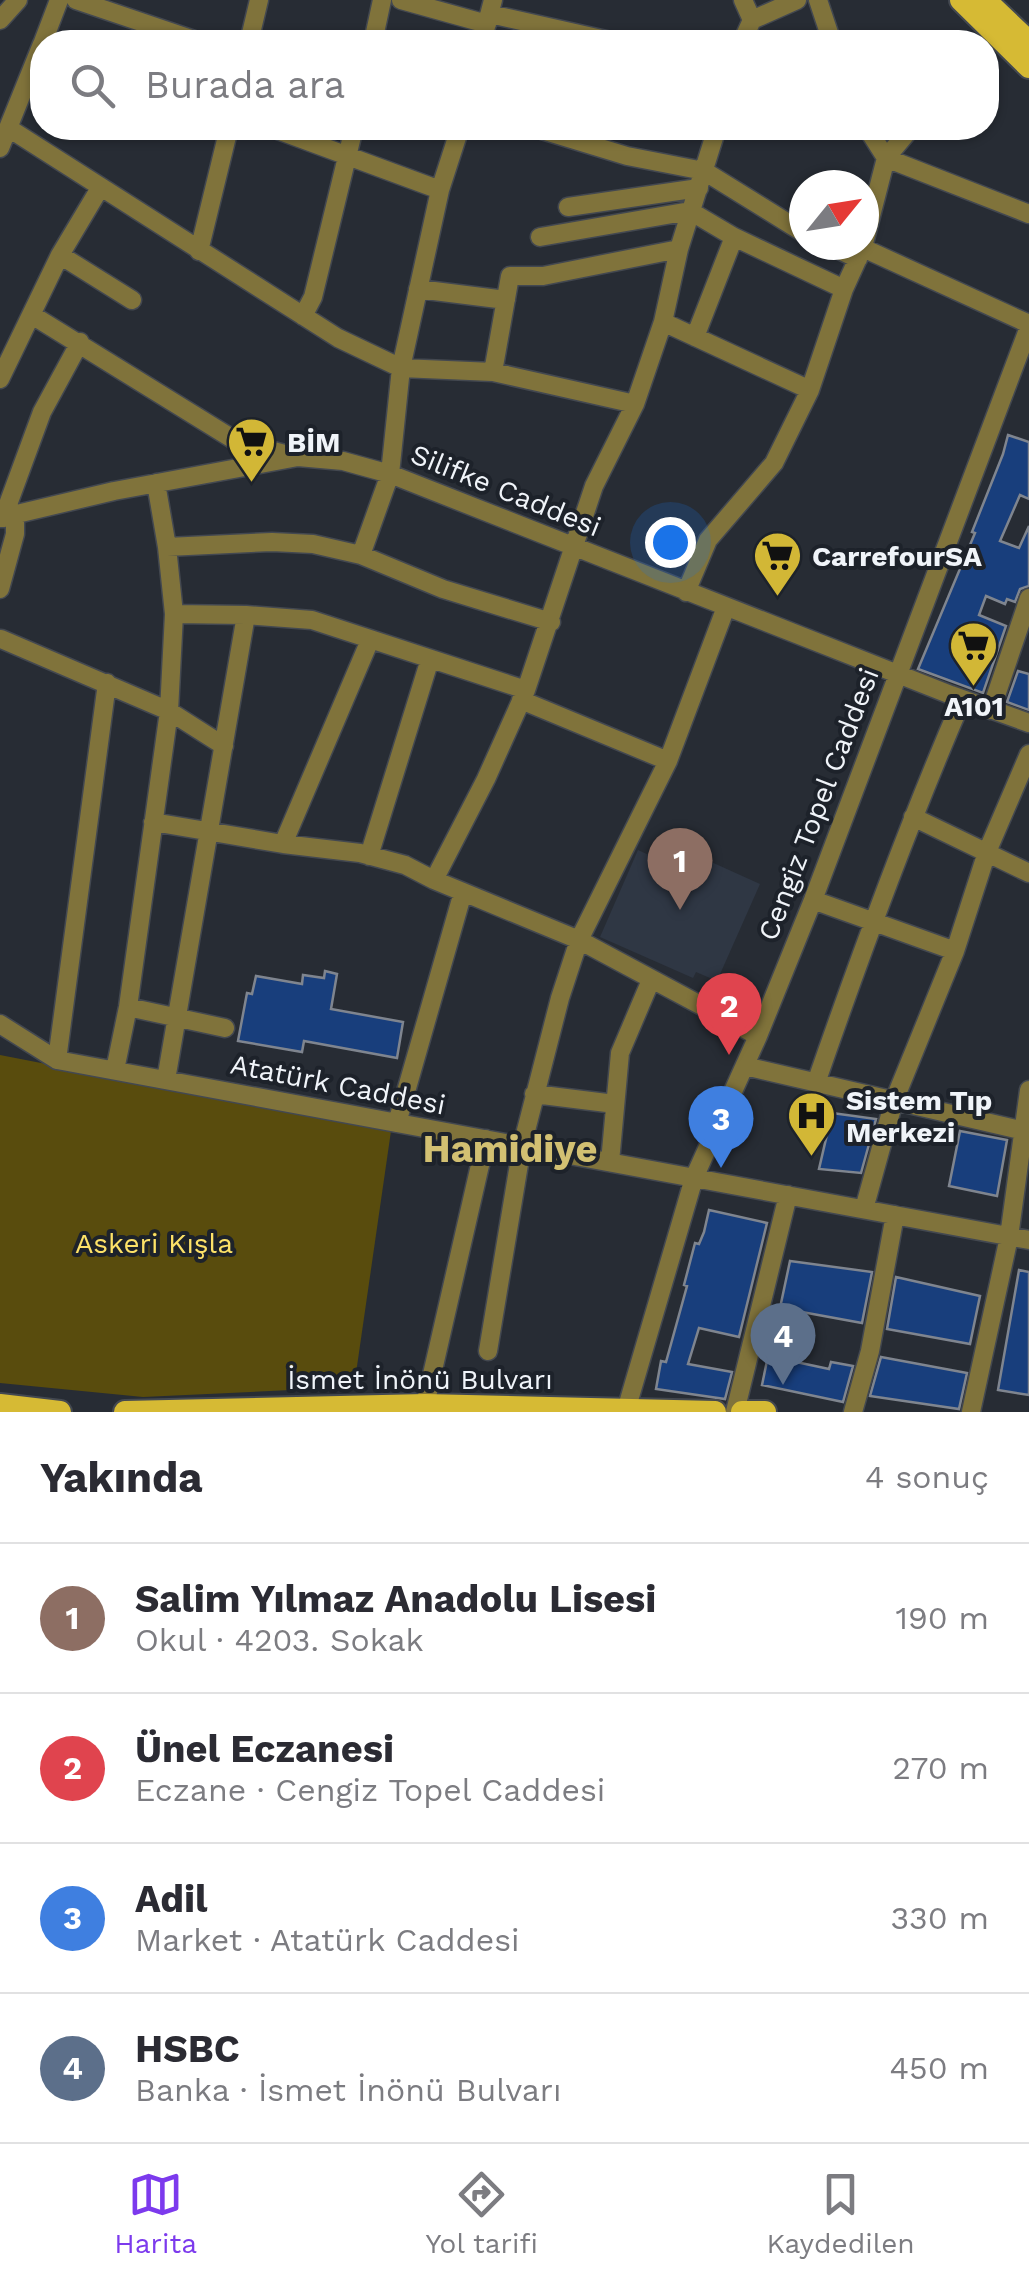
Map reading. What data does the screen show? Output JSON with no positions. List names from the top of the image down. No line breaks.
{"streets":{"main road":["İsmet İnönü Bulvarı"],"street":["Silifke Caddesi","Cengiz Topel Caddesi","Atatürk Caddesi"]},"crossings":[["Silifke Caddesi","Cengiz Topel Caddesi"],["Cengiz Topel Caddesi","Atatürk Caddesi"],["Cengiz Topel Caddesi","İsmet İnönü Bulvarı"]],"districts":["Hamidiye"],"parks":["Askeri Kışla"],"places":{"supermarket":["BİM","CarrefourSA","A101"],"hospital":["Sistem Tıp Merkezi"]},"north":"top right","page":{"search":"Burada ara","pins":["1","2","3","4"],"heading":["Yakında","4 sonuç"],"list":[{"mark":"1","name":"Salim Yılmaz Anadolu Lisesi","note":"Okul · 4203. Sokak","value":"190 m"},{"mark":"2","name":"Ünel Eczanesi","note":"Eczane · Cengiz Topel Caddesi","value":"270 m"},{"mark":"3","name":"Adil","note":"Market · Atatürk Caddesi","value":"330 m"},{"mark":"4","name":"HSBC","note":"Banka · İsmet İnönü Bulvarı","value":"450 m"}],"nav":["Harita","Yol tarifi","Kaydedilen"]}}
